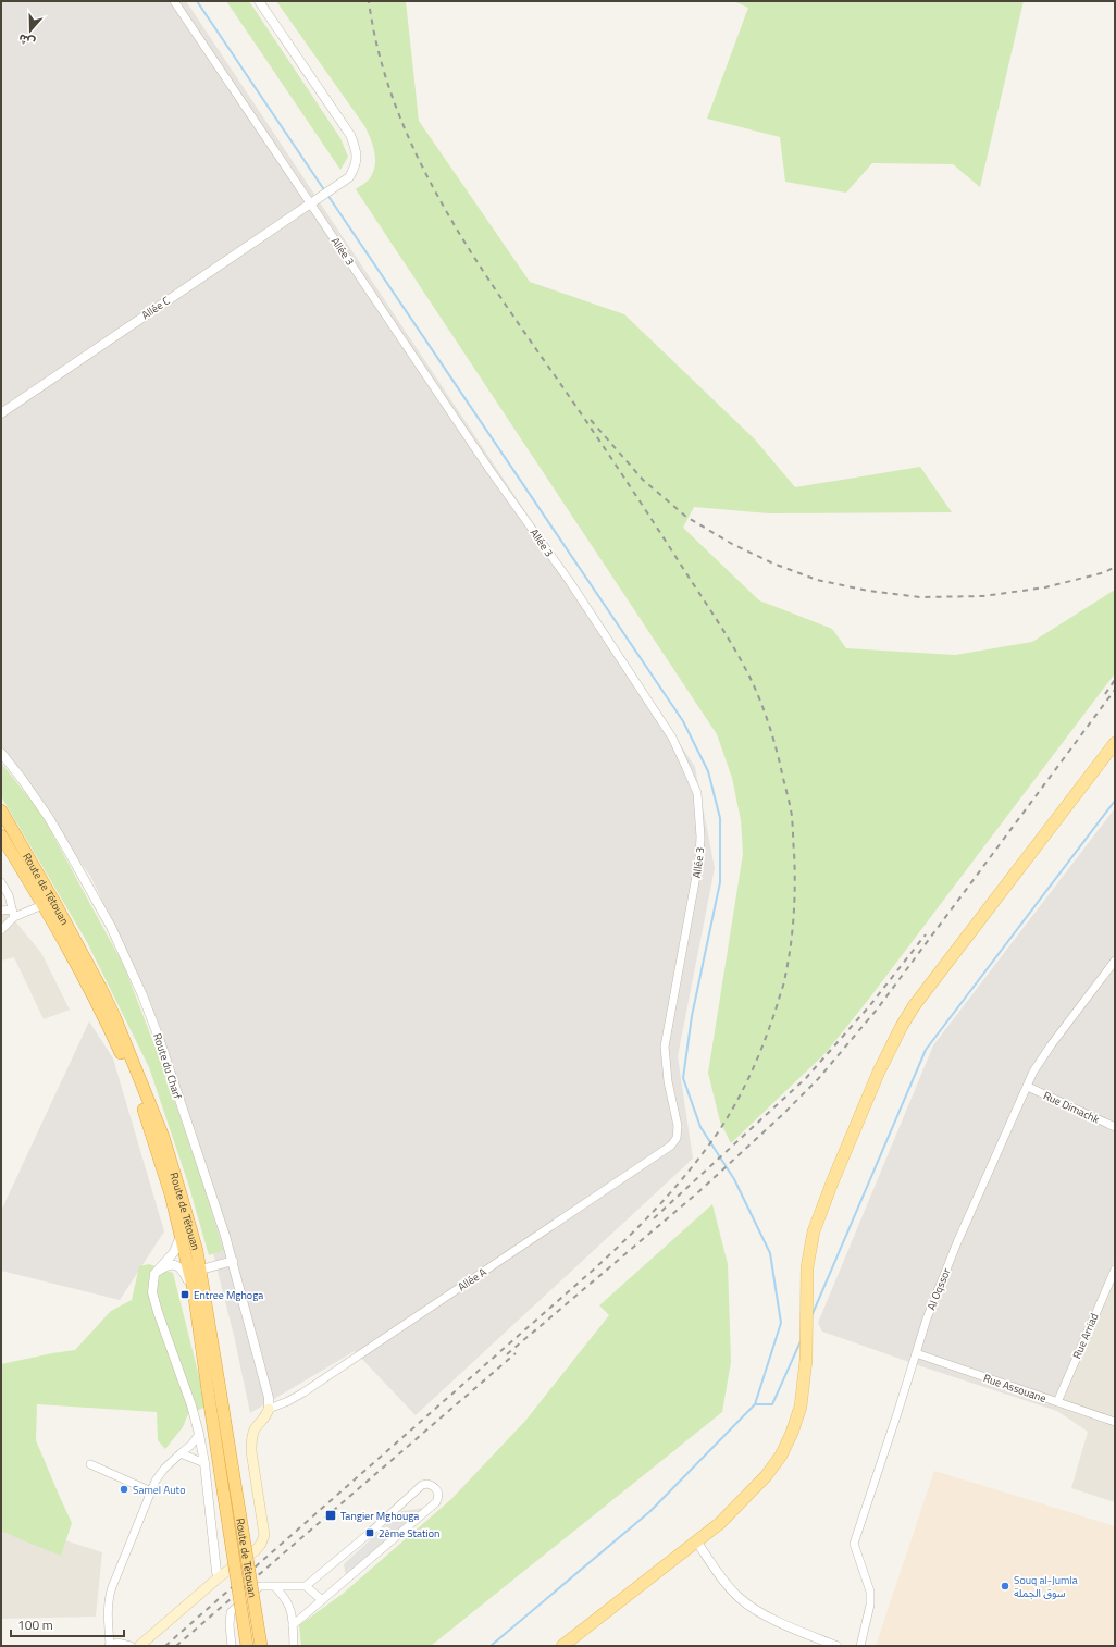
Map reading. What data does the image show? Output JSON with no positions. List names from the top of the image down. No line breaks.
{"streets":{"highway":["Route de Tétouan"],"street":["Allée 3","Allée C","Route du Charf","Rue Dimachk","Allée A","Al Oqssor","Rue Arriad","Rue Assouane"]},"crossings":[["Allée 3","Allée C"],["Allée 3","Allée A"],["Route du Charf","Allée A"],["Rue Dimachk","Al Oqssor"],["Al Oqssor","Rue Assouane"],["Rue Arriad","Rue Assouane"]],"places":{"transit":["Entree Mghoga","Tangier Mghouga","2ème Station"],"other":["Samel Auto","Souq al-Jumla سوق الجملة"]},"scale_bar":"100 m","north":"bottom"}
